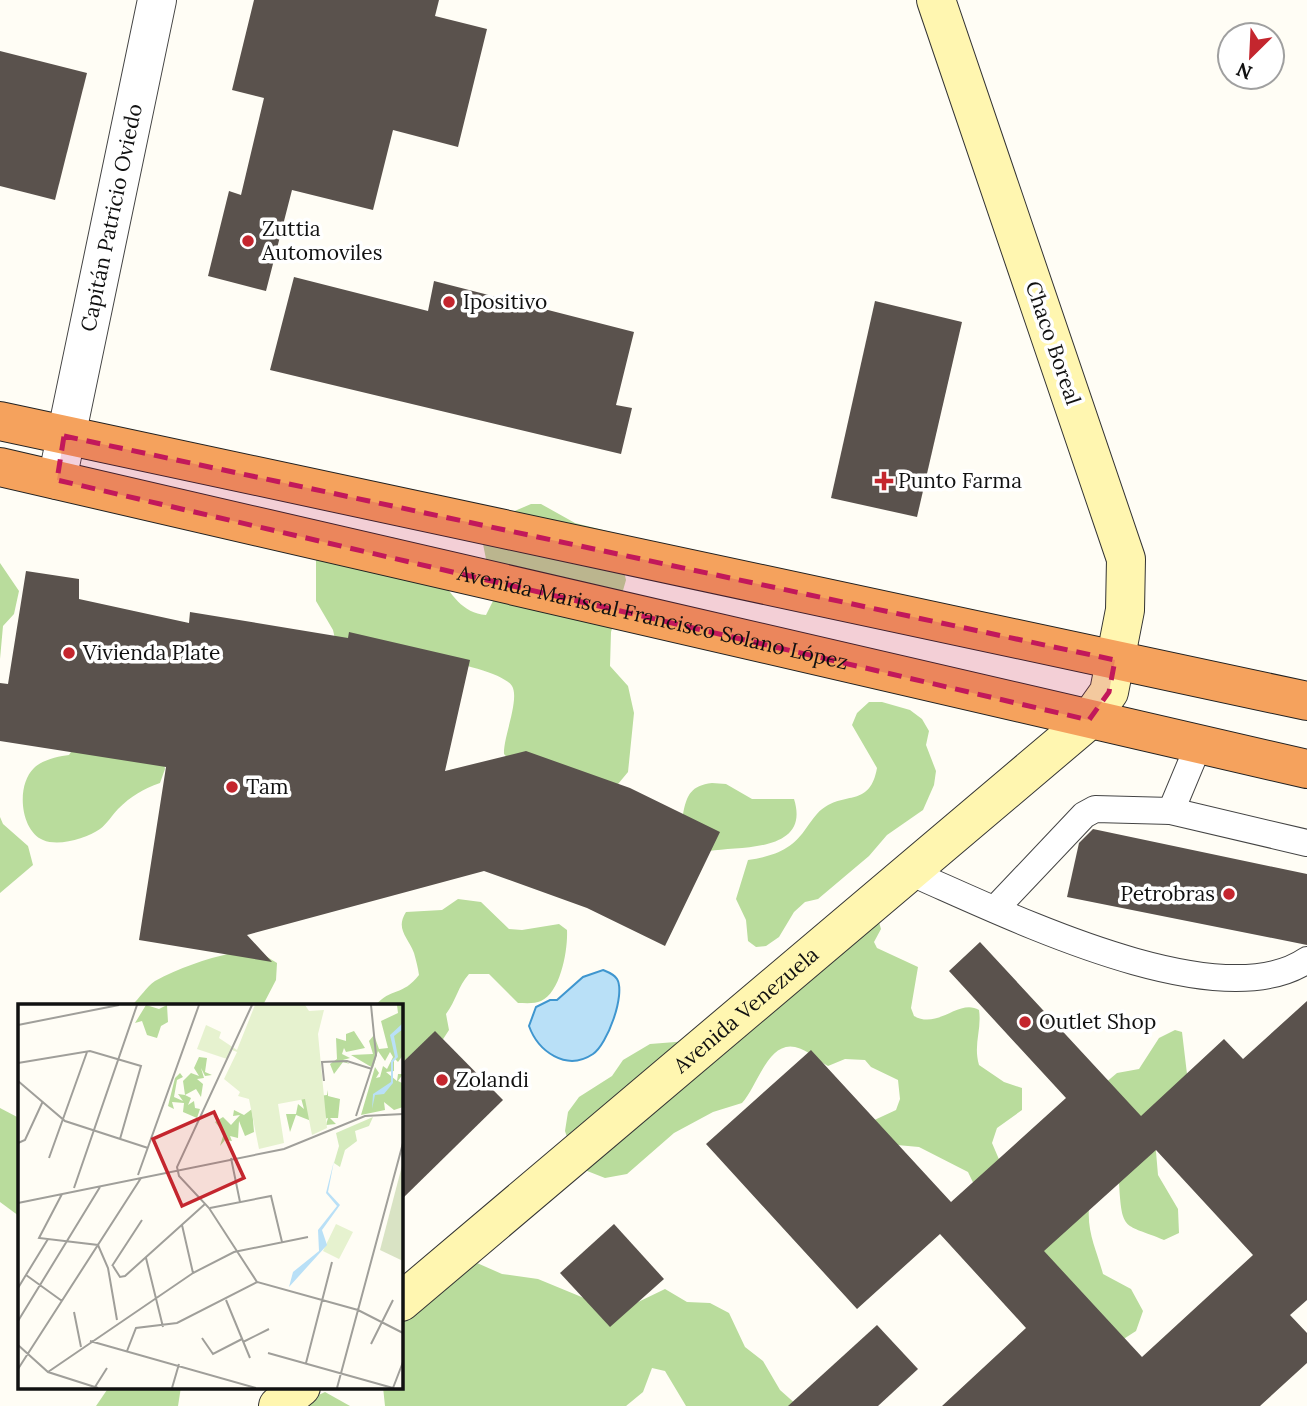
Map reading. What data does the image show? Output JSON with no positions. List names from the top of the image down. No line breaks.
{"streets":{"highway":["Avenida Mariscal Francisco Solano López"],"main road":["Chaco Boreal","Avenida Venezuela"],"street":["Capitán Patricio Oviedo"]},"crossings":[["Capitán Patricio Oviedo","Avenida Mariscal Francisco Solano López"],["Chaco Boreal","Avenida Mariscal Francisco Solano López"],["Chaco Boreal","Avenida Venezuela"],["Avenida Mariscal Francisco Solano López","Avenida Venezuela"]],"places":{"other":["Zuttia Automoviles","Ipositivo","Vivienda Plate","Tam","Petrobras","Outlet Shop","Zolandi"],"health":["Punto Farma"]},"north":"bottom left"}
